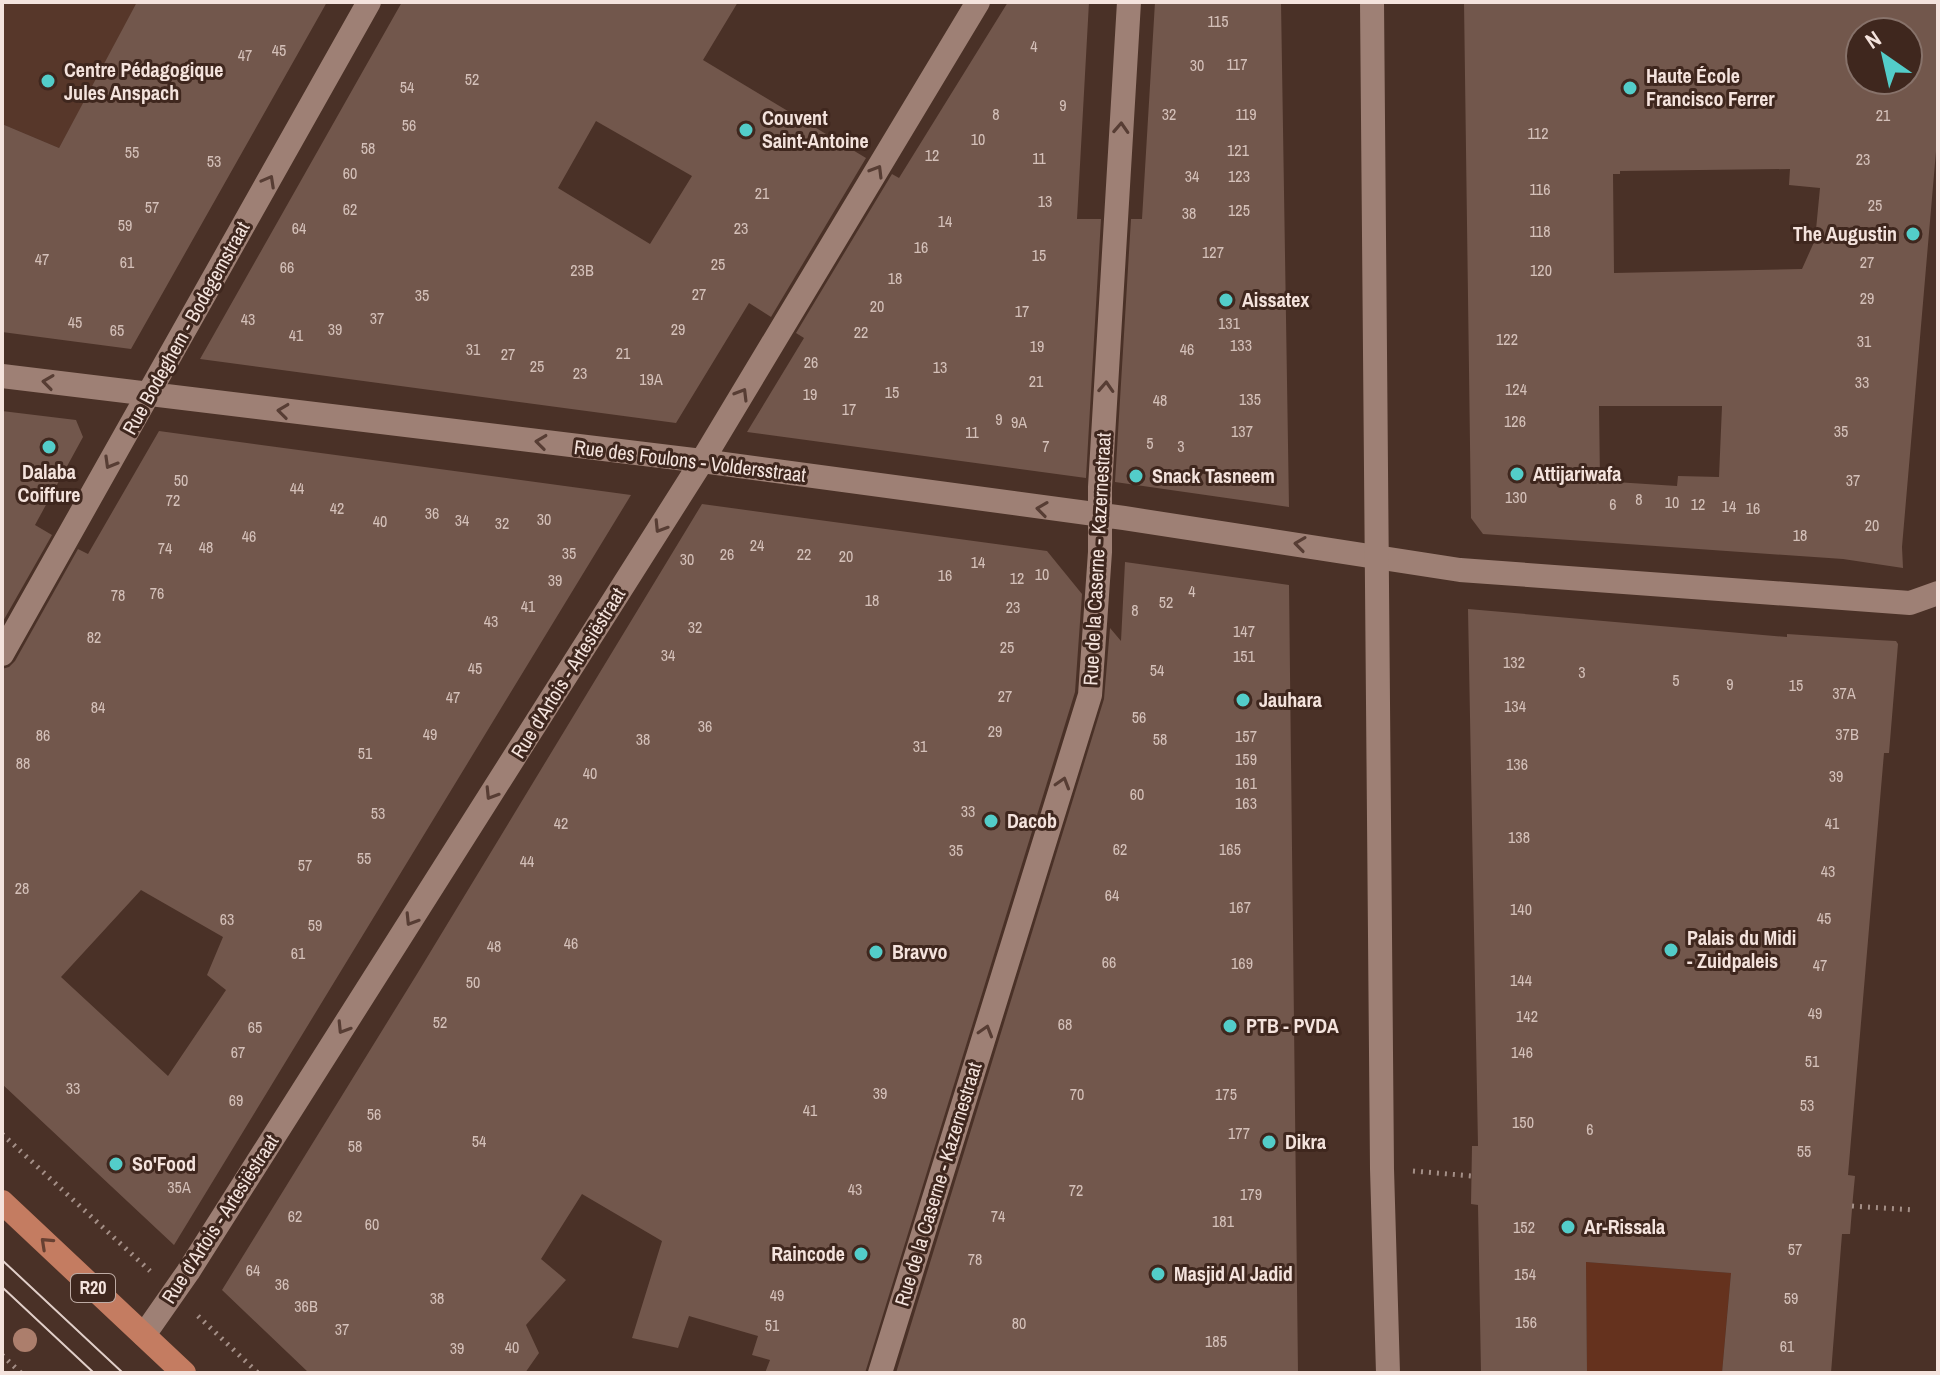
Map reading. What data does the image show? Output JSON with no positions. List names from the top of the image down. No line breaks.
{"streets":{"main road":["R20"],"street":["Rue Bodeghem - Bodegemstraat","Rue des Foulons - Voldersstraat","Rue de la Caserne - Kazernestraat","Rue d'Artois - Artesiëstraat"]},"crossings":[["Rue Bodeghem - Bodegemstraat","Rue des Foulons - Voldersstraat"],["Rue des Foulons - Voldersstraat","Rue de la Caserne - Kazernestraat"],["Rue des Foulons - Voldersstraat","Rue d'Artois - Artesiëstraat"],["Rue d'Artois - Artesiëstraat","R20"]],"one_way":["Rue des Foulons - Voldersstraat","Rue de la Caserne - Kazernestraat"],"places":["Centre Pédagogique Jules Anspach","Haute École Francisco Ferrer","Couvent Saint-Antoine","The Augustin","Aissatex","Dalaba Coiffure","Attijariwafa","Snack Tasneem","Jauhara","Dacob","Palais du Midi - Zuidpaleis","Bravvo","PTB - PVDA","Dikra","So'Food","Ar-Rissala","Raincode","Masjid Al Jadid"],"house_numbers":["115","4","45","47","117","30","52","54","9","8","32","119","21","56","112","10","58","121","55","12","11","23","53","60","34","123","116","21","13","25","57","62","125","38","14","59","64","23","118","16","127","15","47","61","27","25","66","23B","120","18","27","35","29","20","17","37","43","45","131","39","29","65","22","41","122","31","133","19","31","46","21","27","26","25","13","23","19A","21","33","124","15","19","135","48","17","9","126","9A","137","35","11","5","7","3","50","37","44","130","8","72","10","6","12","14","42","16","36","30","34","40","32","20","18","46","24","48","74","35","26","22","20","30","14","10","16","12","39","4","76","78","18","52","41","23","8","43","32","147","82","25","34","151","132","45","54","3","5","9","15","37A","27","47","134","84","56","36","29","49","37B","86","157","38","58","31","51","159","88","136","40","39","161","60","163","33","53","42","41","138","62","165","35","55","44","57","43","28","64","167","140","45","63","59","46","48","61","66","169","47","144","50","49","142","52","68","65","67","146","51","33","39","70","175","69","53","41","56","150","6","177","54","58","55","35A","43","72","179","62","74","181","60","152","57","78","64","154","36","49","38","59","36B","156","80","51","37","185","61","40","39"],"north":"top left"}
